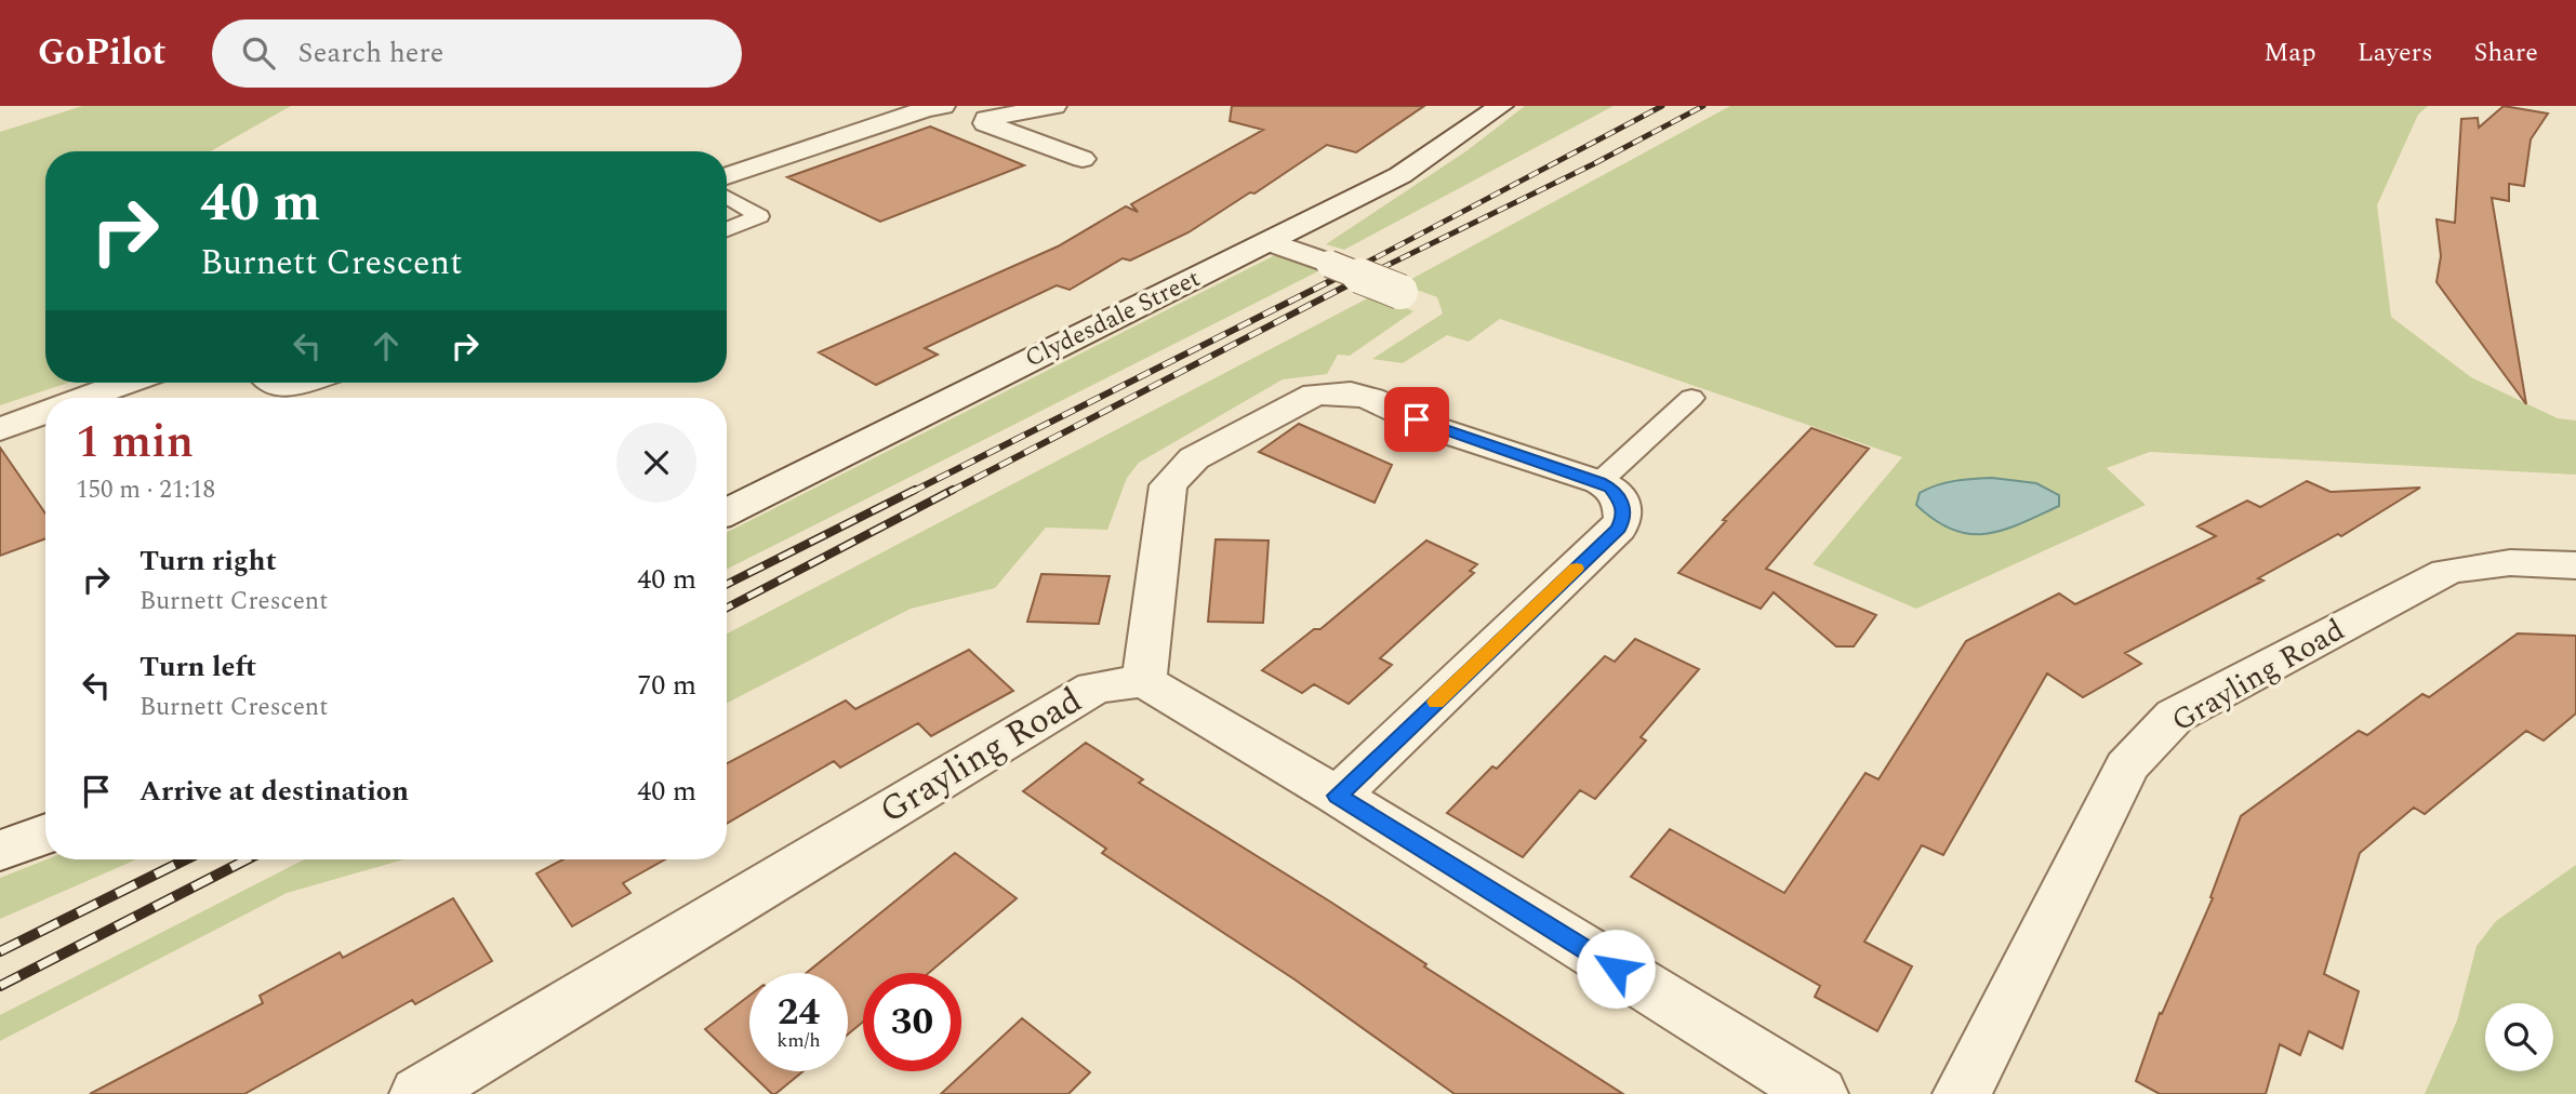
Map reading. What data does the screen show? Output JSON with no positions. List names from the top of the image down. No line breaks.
{"streets":{"street":["Clydesdale Street","Grayling Road"]},"page":{"header":"GoPilot","search":"Search here","nav":["Map","Layers","Share"],"turn":["40 m","Burnett Crescent"],"heading":["1 min","150 m · 21:18"],"list":[{"name":"Turn right","note":"Burnett Crescent","value":"40 m"},{"name":"Turn left","note":"Burnett Crescent","value":"70 m"},{"name":"Arrive at destination","value":"40 m"}],"speed":"24 km/h","limit":"30"}}
